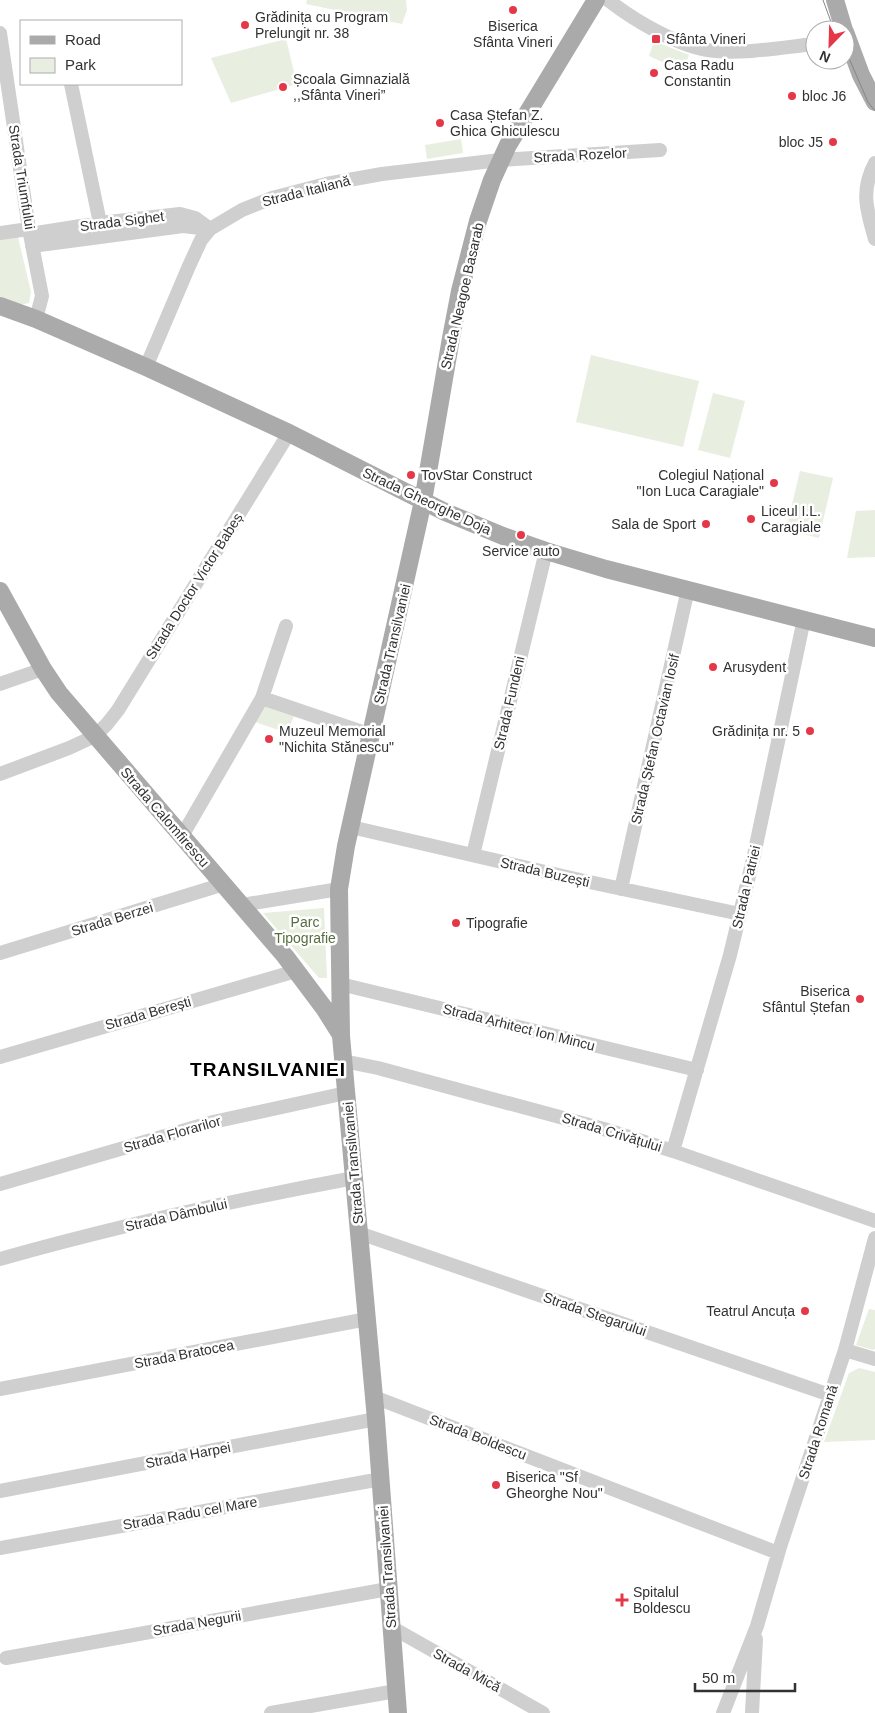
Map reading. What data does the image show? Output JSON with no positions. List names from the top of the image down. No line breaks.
{"streets":{"main road":["Strada Neagoe Basarab","Strada Gheorghe Doja","Strada Transilvaniei","Strada Calomfirescu"],"street":["Strada Rozelor","Strada Triumfului","Strada Italiană","Strada Sighet","Strada Doctor Victor Babeș","Strada Fundeni","Strada Ștefan Octavian Iosif","Strada Buzești","Strada Patriei","Strada Berzei","Strada Berești","Strada Arhitect Ion Mincu","Strada Crivățului","Strada Florarilor","Strada Dâmbului","Strada Stegarului","Strada Bratocea","Strada Romană","Strada Boldescu","Strada Harpei","Strada Radu cel Mare","Strada Negurii","Strada Mică"]},"crossings":[["Strada Rozelor","Strada Italiană"],["Strada Rozelor","Strada Neagoe Basarab"],["Strada Triumfului","Strada Sighet"],["Strada Triumfului","Strada Gheorghe Doja"],["Strada Italiană","Strada Sighet"],["Strada Italiană","Strada Neagoe Basarab"],["Strada Italiană","Strada Gheorghe Doja"],["Strada Neagoe Basarab","Strada Gheorghe Doja"],["Strada Neagoe Basarab","Strada Transilvaniei"],["Strada Gheorghe Doja","Strada Doctor Victor Babeș"],["Strada Gheorghe Doja","Strada Transilvaniei"],["Strada Gheorghe Doja","Strada Fundeni"],["Strada Gheorghe Doja","Strada Ștefan Octavian Iosif"],["Strada Gheorghe Doja","Strada Patriei"],["Strada Doctor Victor Babeș","Strada Calomfirescu"],["Strada Transilvaniei","Strada Calomfirescu"],["Strada Transilvaniei","Strada Buzești"],["Strada Transilvaniei","Strada Arhitect Ion Mincu"],["Strada Transilvaniei","Strada Crivățului"],["Strada Transilvaniei","Strada Florarilor"],["Strada Transilvaniei","Strada Dâmbului"],["Strada Transilvaniei","Strada Stegarului"],["Strada Transilvaniei","Strada Bratocea"],["Strada Transilvaniei","Strada Boldescu"],["Strada Transilvaniei","Strada Harpei"],["Strada Transilvaniei","Strada Radu cel Mare"],["Strada Transilvaniei","Strada Negurii"],["Strada Transilvaniei","Strada Mică"],["Strada Fundeni","Strada Buzești"],["Strada Ștefan Octavian Iosif","Strada Buzești"],["Strada Calomfirescu","Strada Berzei"],["Strada Calomfirescu","Strada Berești"],["Strada Buzești","Strada Patriei"],["Strada Patriei","Strada Arhitect Ion Mincu"],["Strada Patriei","Strada Crivățului"],["Strada Stegarului","Strada Romană"],["Strada Romană","Strada Boldescu"]],"districts":["TRANSILVANIEI"],"parks":["Parc Tipografie"],"places":{"other":["Biserica Sfânta Vineri","Grădinița cu Program Prelungit nr. 38","Casa Radu Constantin","Școala Gimnazială ,,Sfânta Vineri”","bloc J6","Casa Ștefan Z. Ghica Ghiculescu","bloc J5","TovStar Construct","Colegiul Național \"Ion Luca Caragiale\"","Liceul I.L. Caragiale","Sala de Sport","Service auto","Arusydent","Grădinița nr. 5","Muzeul Memorial \"Nichita Stănescu\"","Tipografie","Biserica Sfântul Ștefan","Teatrul Ancuța","Biserica \"Sf Gheorghe Nou\""],"transit":["Sfânta Vineri"],"health":["Spitalul Boldescu"]},"legend":["Road","Park"],"scale_bar":"50 m","north":"bottom left"}
